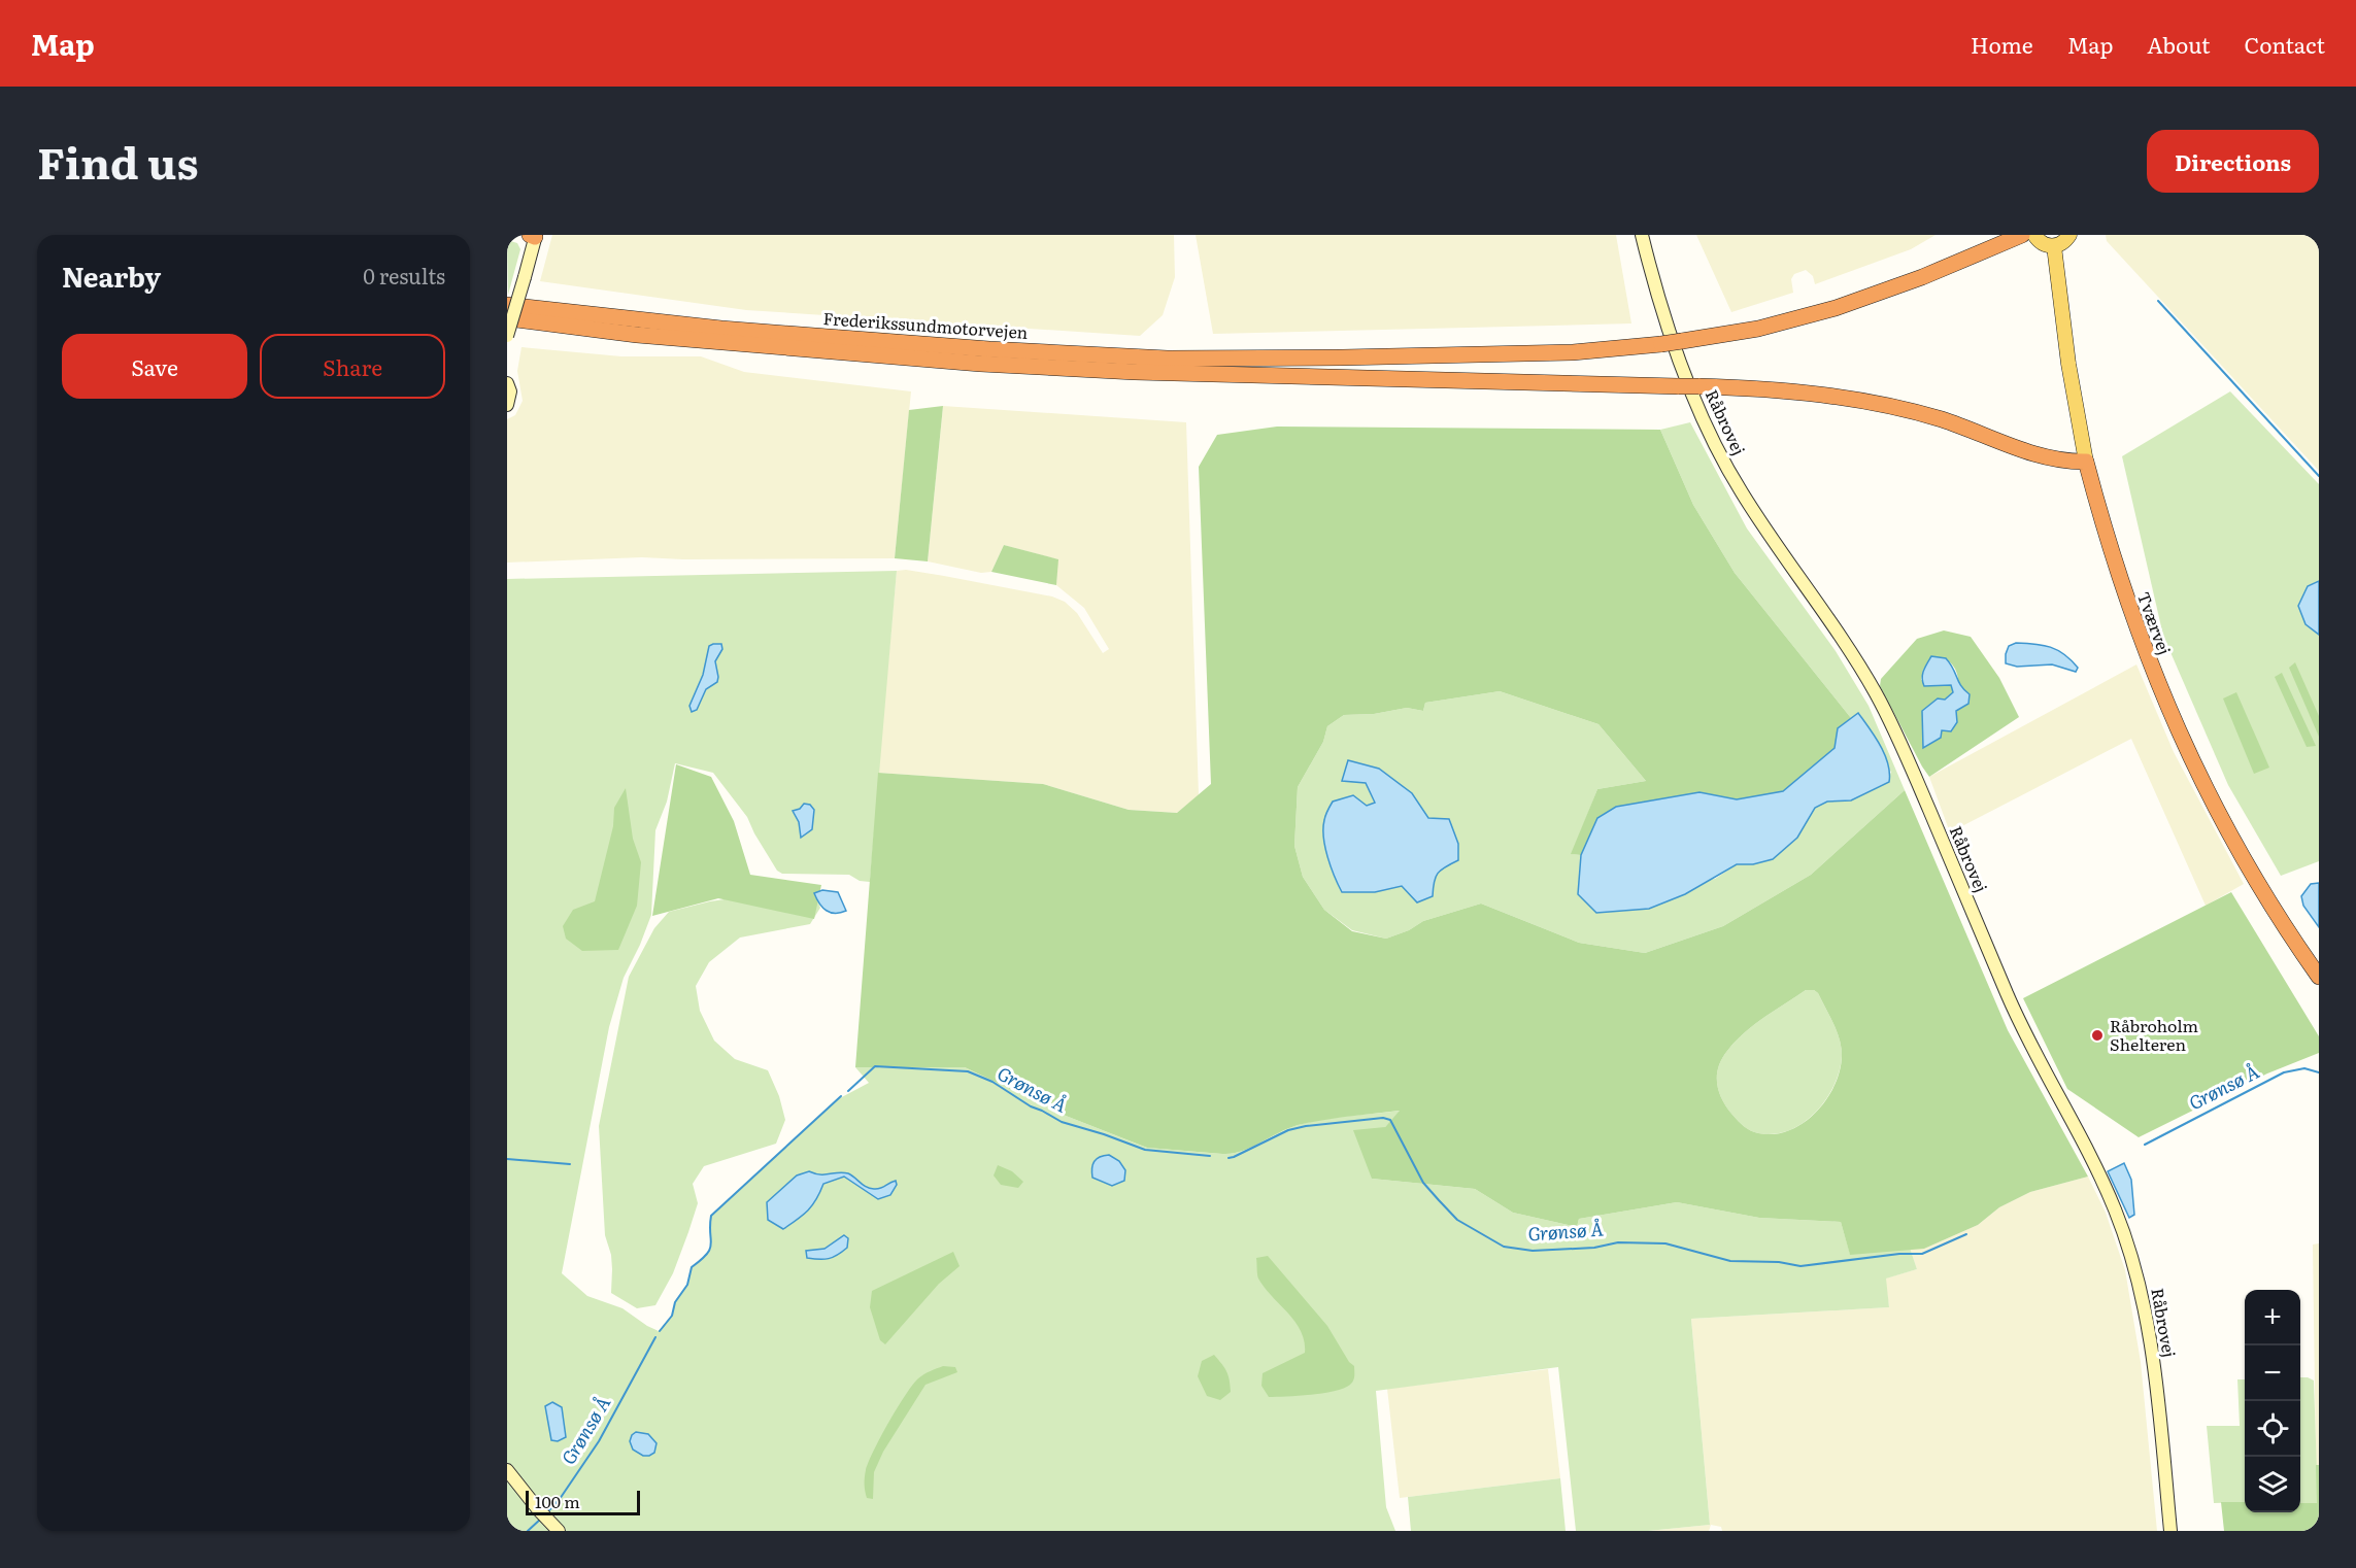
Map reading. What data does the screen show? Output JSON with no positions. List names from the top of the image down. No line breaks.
{"streets":{"highway":["Frederikssundmotorvejen","Tværvej"],"street":["Råbrovej"]},"water":["Grønsø Å"],"places":["Råbroholm Shelteren"],"scale_bar":"100 m","page":{"header":"Map","nav":["Home","Map","About","Contact"],"title":"Find us","buttons":["Directions",["Save","Share"]],"heading":["Nearby","0 results"],"map_buttons":["+","−"],"scale":"100 m"}}
